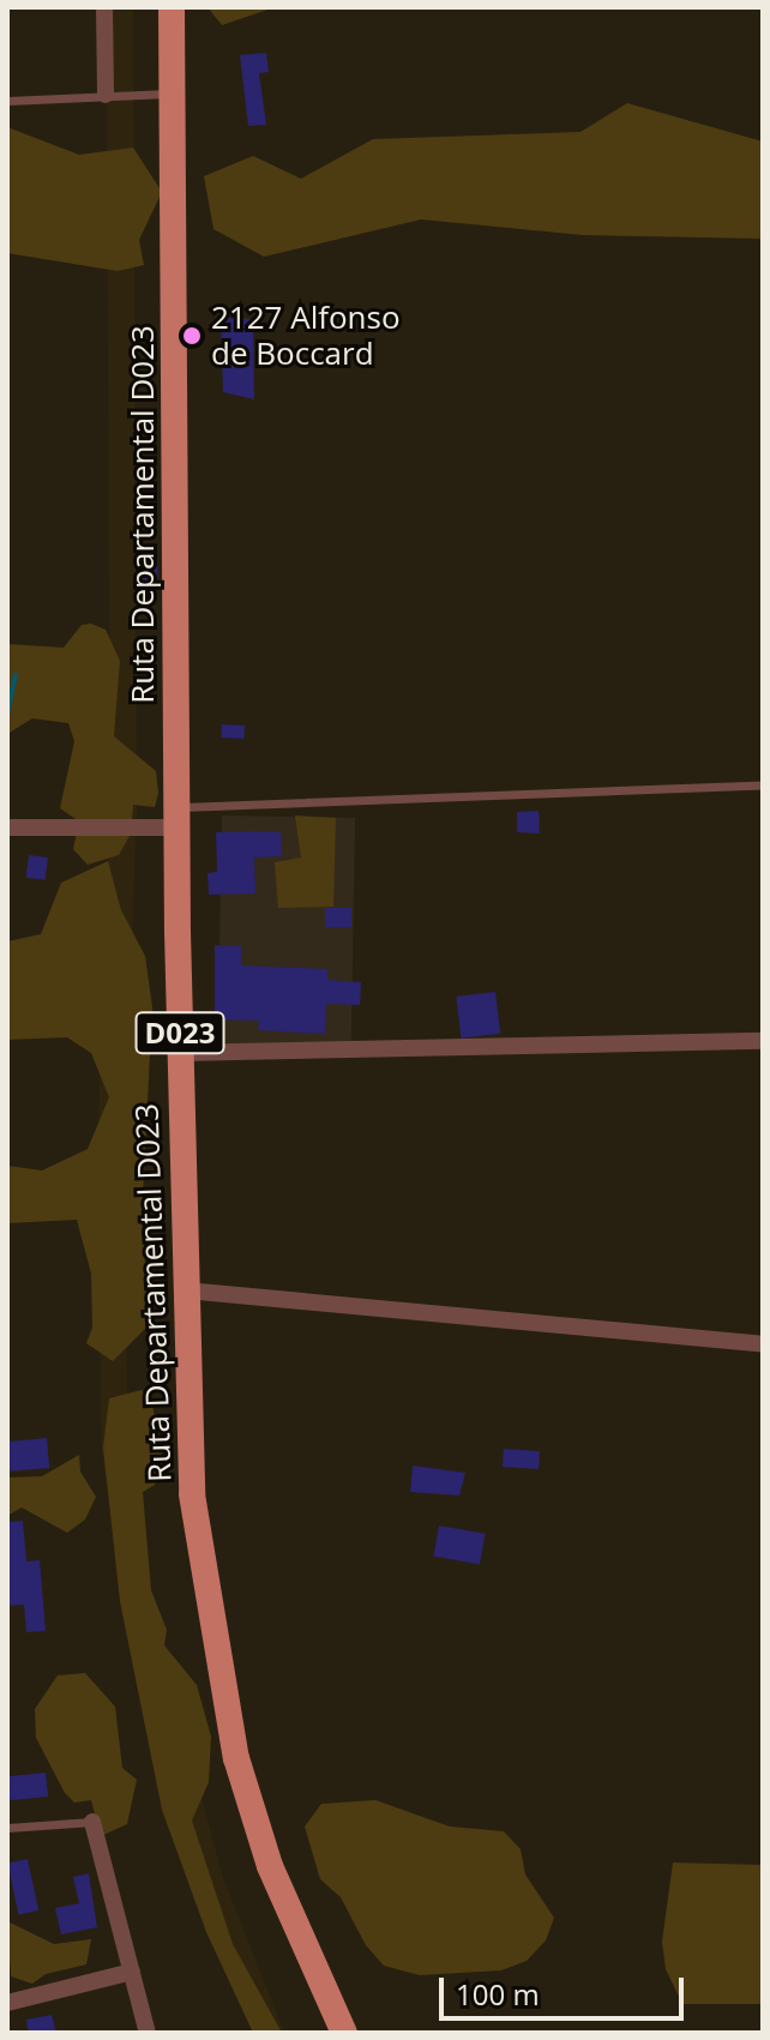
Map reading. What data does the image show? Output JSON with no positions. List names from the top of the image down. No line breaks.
{"streets":{"main road":["Ruta Departamental D023","D023"]},"places":["2127 Alfonso de Boccard"],"scale_bar":"100 m"}
